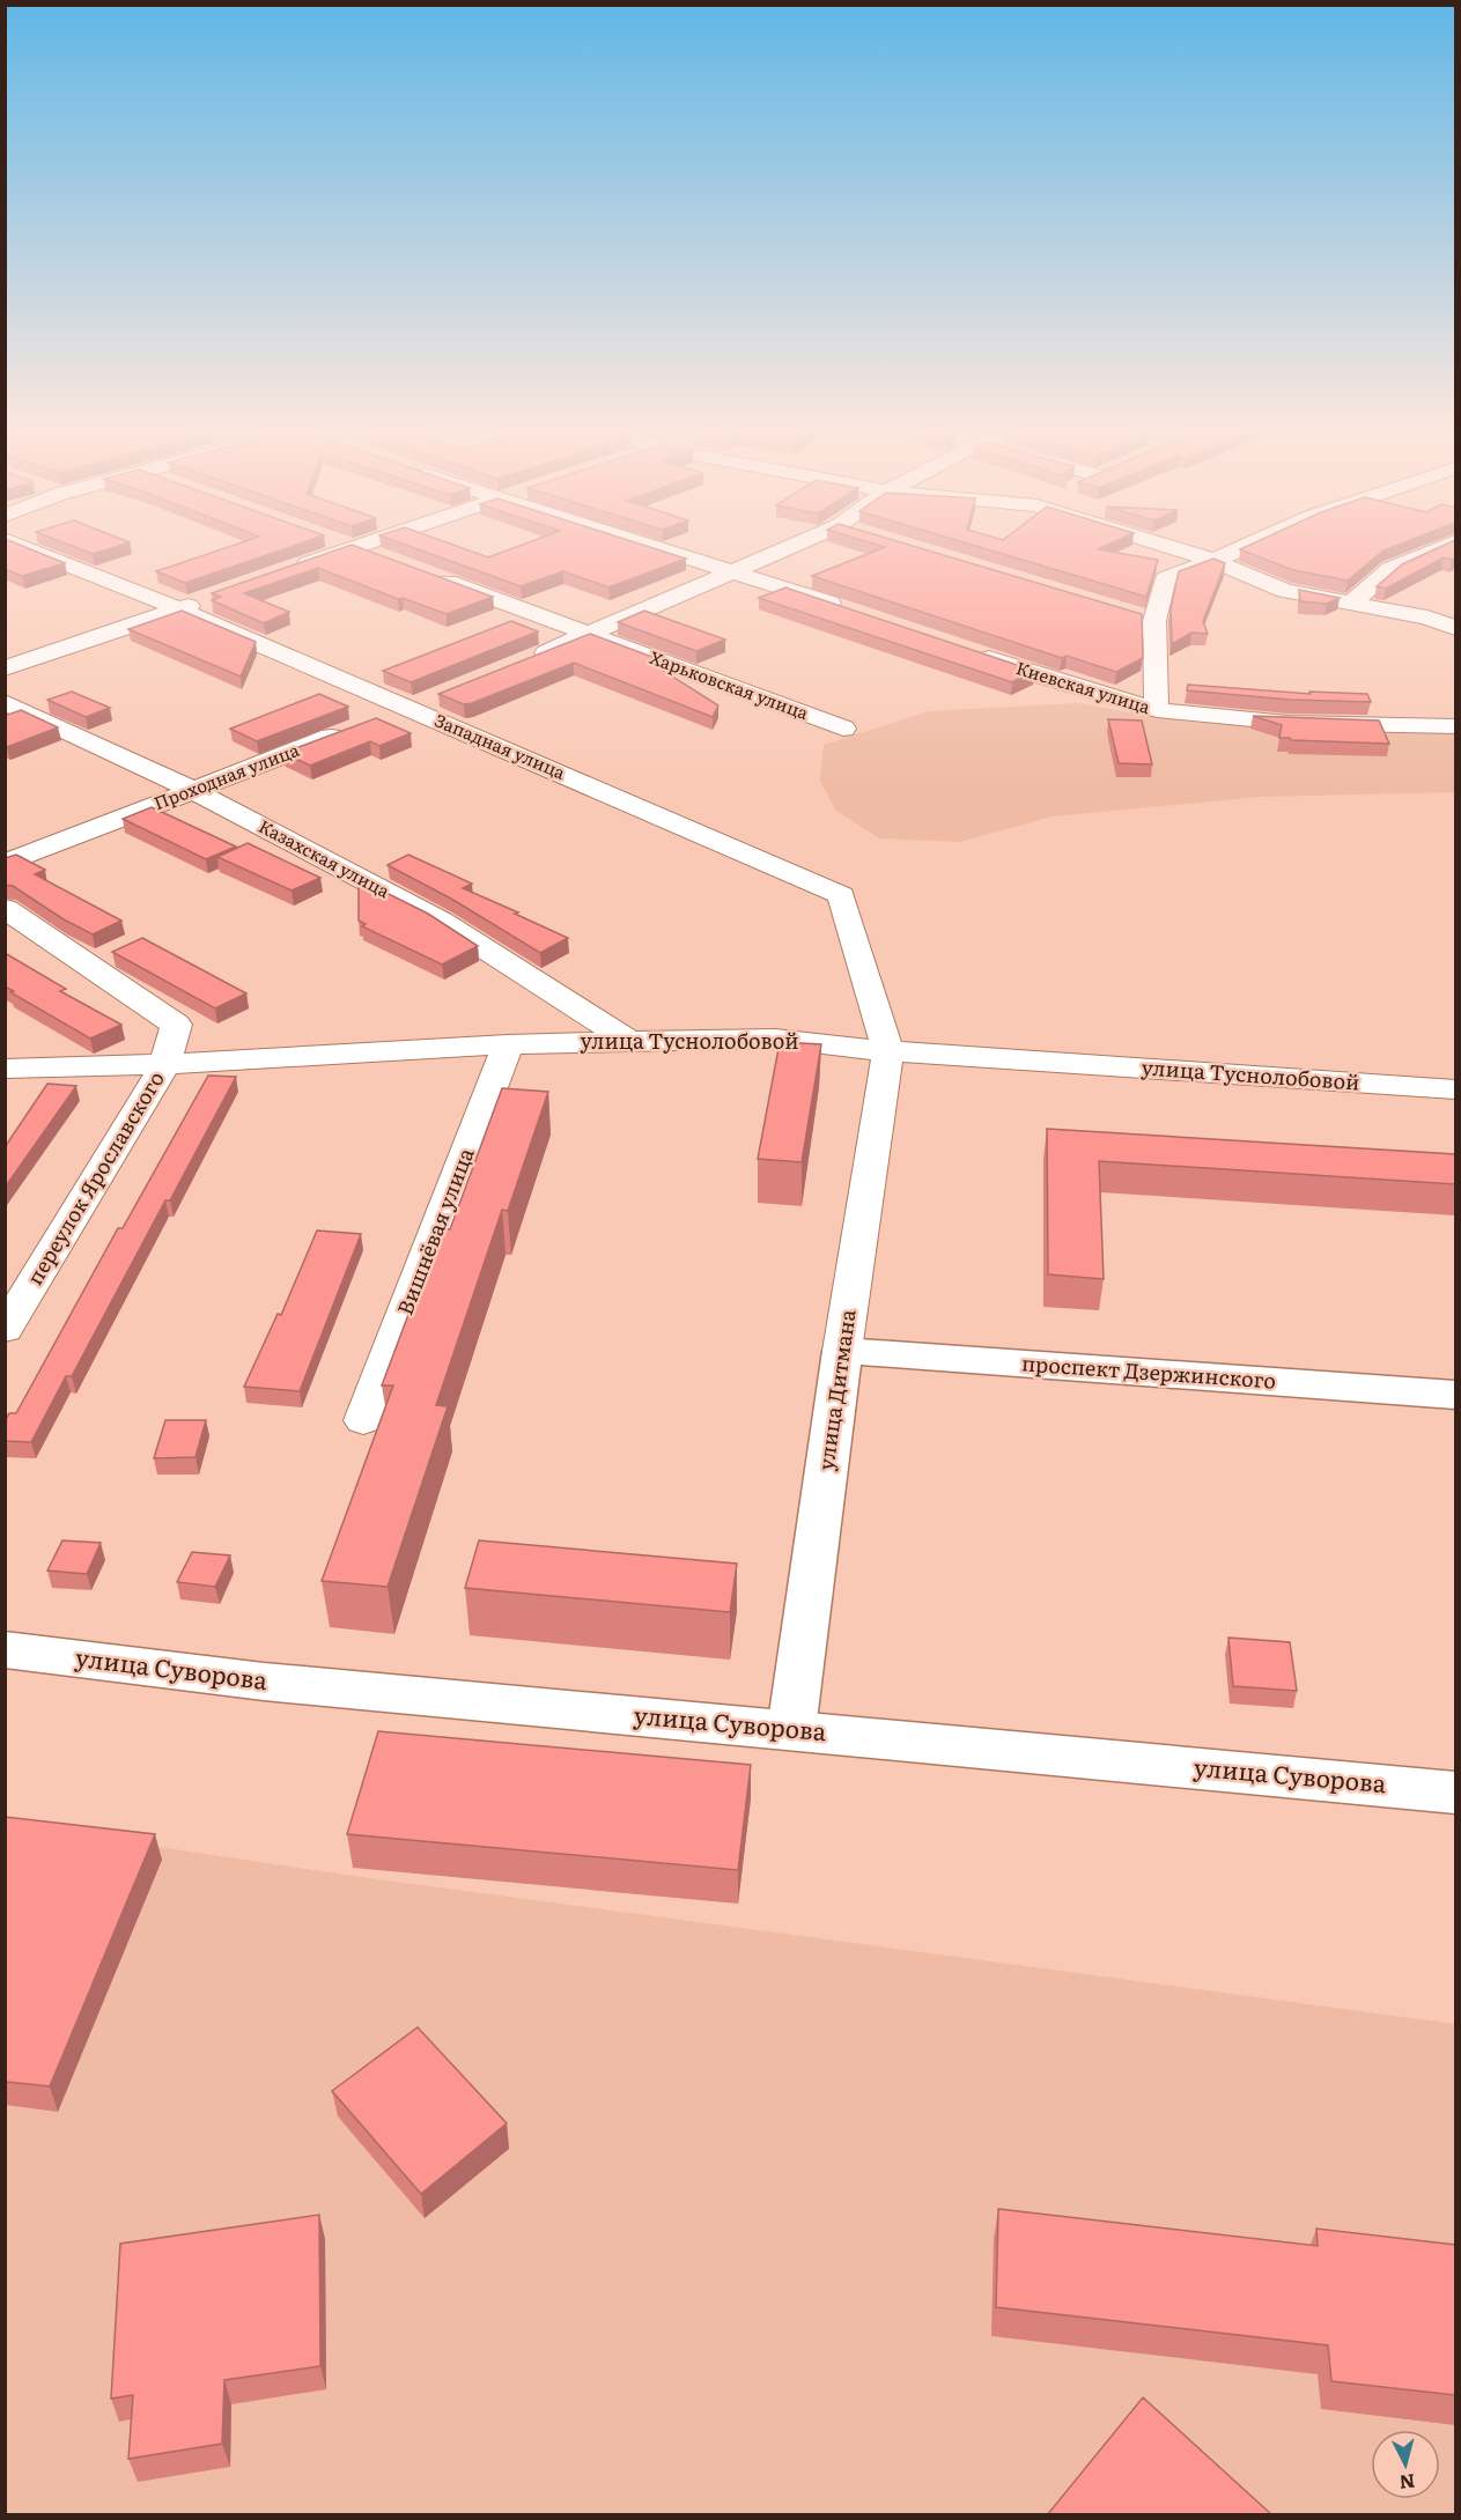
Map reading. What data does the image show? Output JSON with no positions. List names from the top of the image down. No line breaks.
{"streets":{"main road":["проспект Дзержинского","улица Дитмана","улица Суворова"],"street":["Харьковская улица","Киевская улица","Западная улица","Проходная улица","Казахская улица","улица Туснолобовой","переулок Ярославского","Вишнёвая улица"]},"crossings":[["Западная улица","улица Туснолобовой"],["Западная улица","улица Дитмана"],["Проходная улица","Казахская улица"],["Казахская улица","улица Туснолобовой"],["улица Туснолобовой","переулок Ярославского"],["улица Туснолобовой","Вишнёвая улица"],["улица Туснолобовой","улица Дитмана"],["проспект Дзержинского","улица Дитмана"],["улица Дитмана","улица Суворова"]],"north":"bottom"}
